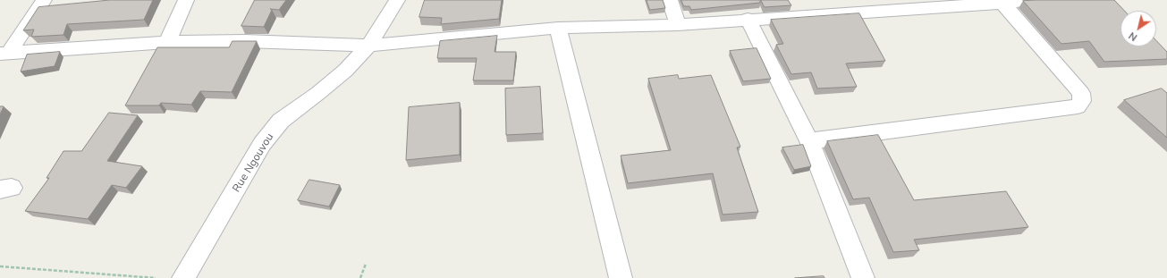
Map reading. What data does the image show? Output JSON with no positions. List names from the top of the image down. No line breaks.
{"streets":{"street":["Rue Ngouvou"]},"north":"bottom left"}
